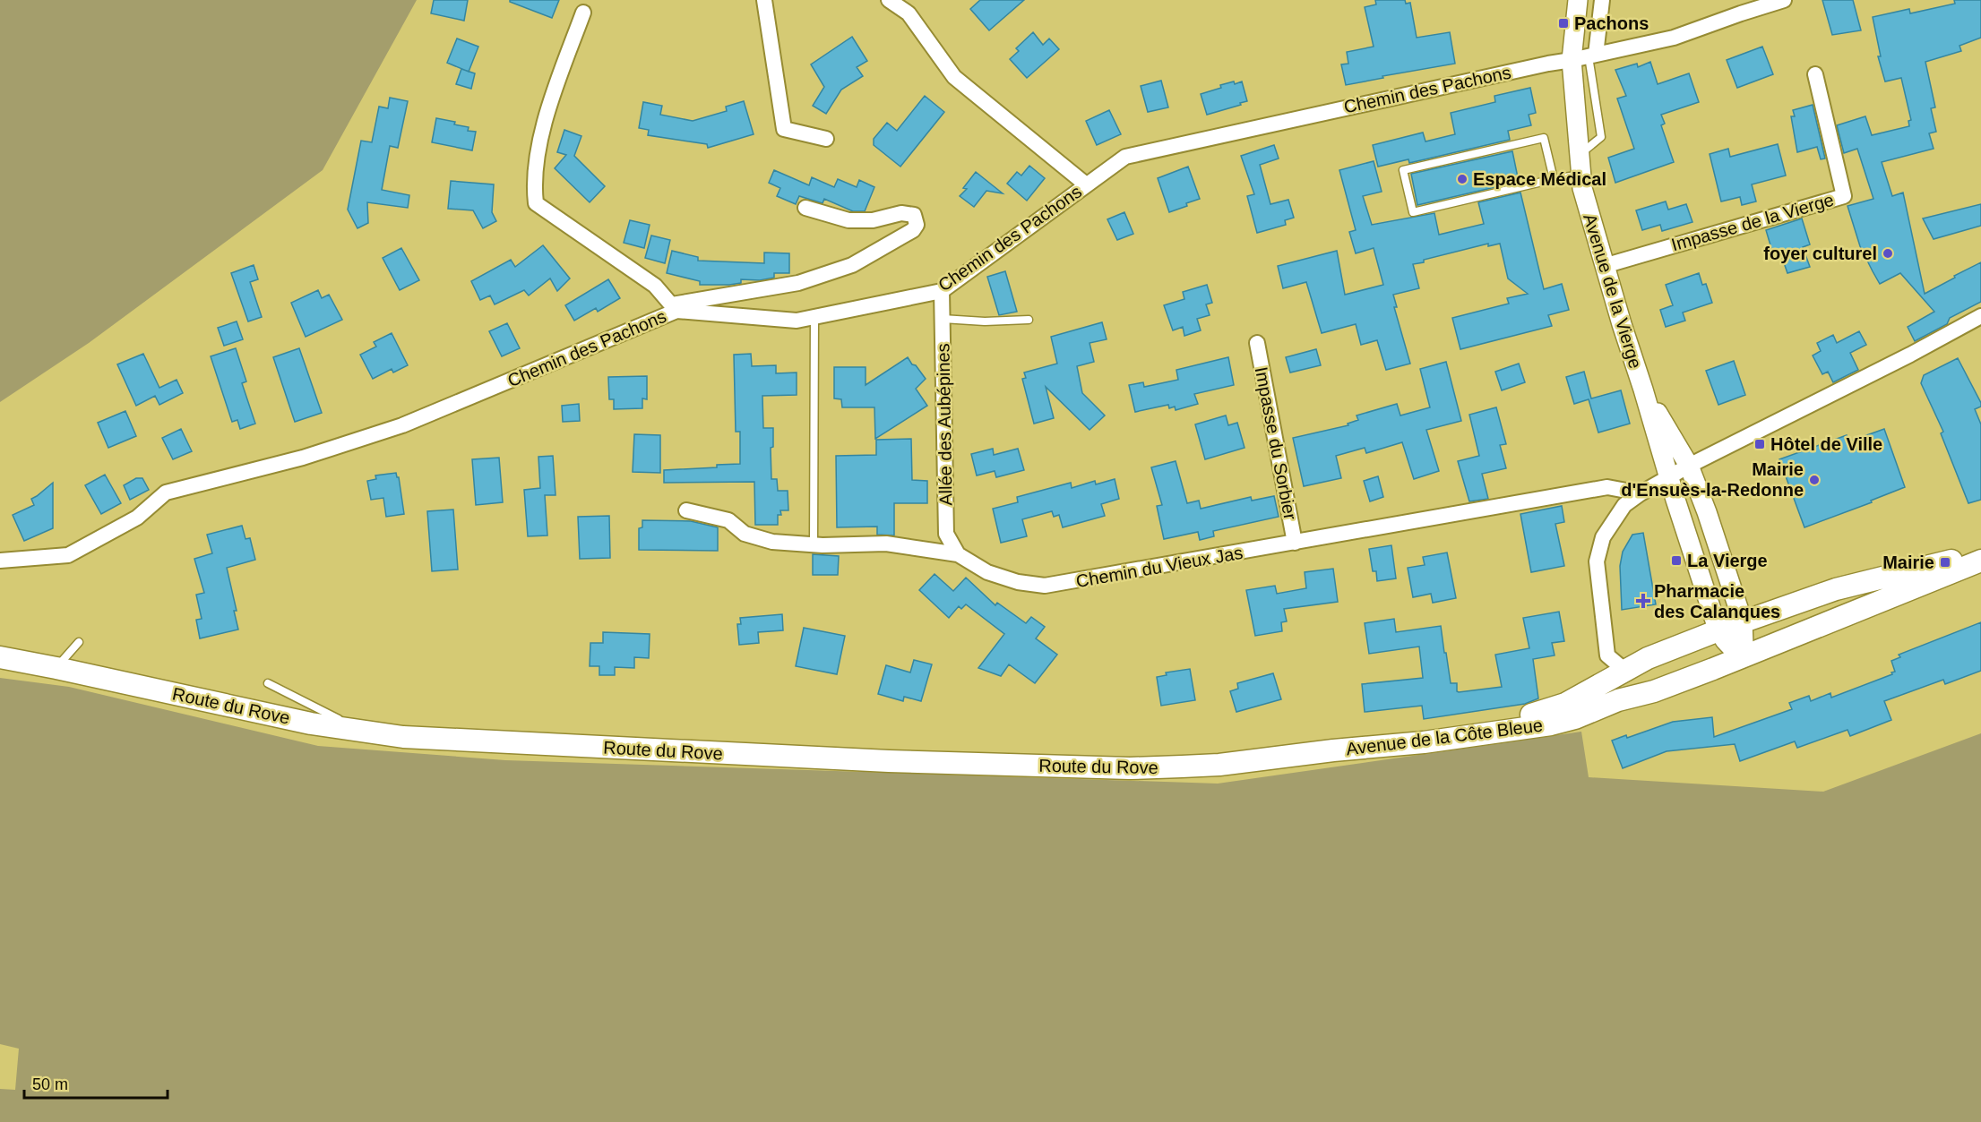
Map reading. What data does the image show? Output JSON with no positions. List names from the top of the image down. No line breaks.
{"streets":{"main road":["Route du Rove","Avenue de la Côte Bleue"],"street":["Chemin des Pachons","Impasse de la Vierge","Avenue de la Vierge","Allée des Aubépines","Impasse du Sorbier","Chemin du Vieux Jas"]},"crossings":[["Chemin des Pachons","Avenue de la Vierge"],["Chemin des Pachons","Allée des Aubépines"],["Impasse de la Vierge","Avenue de la Vierge"],["Allée des Aubépines","Chemin du Vieux Jas"],["Impasse du Sorbier","Chemin du Vieux Jas"],["Route du Rove","Avenue de la Côte Bleue"]],"places":{"transit":["Pachons","Hôtel de Ville","La Vierge","Mairie"],"other":["Espace Médical","foyer culturel","Mairie d'Ensuès-la-Redonne"],"health":["Pharmacie des Calanques"]},"scale_bar":"50 m"}
